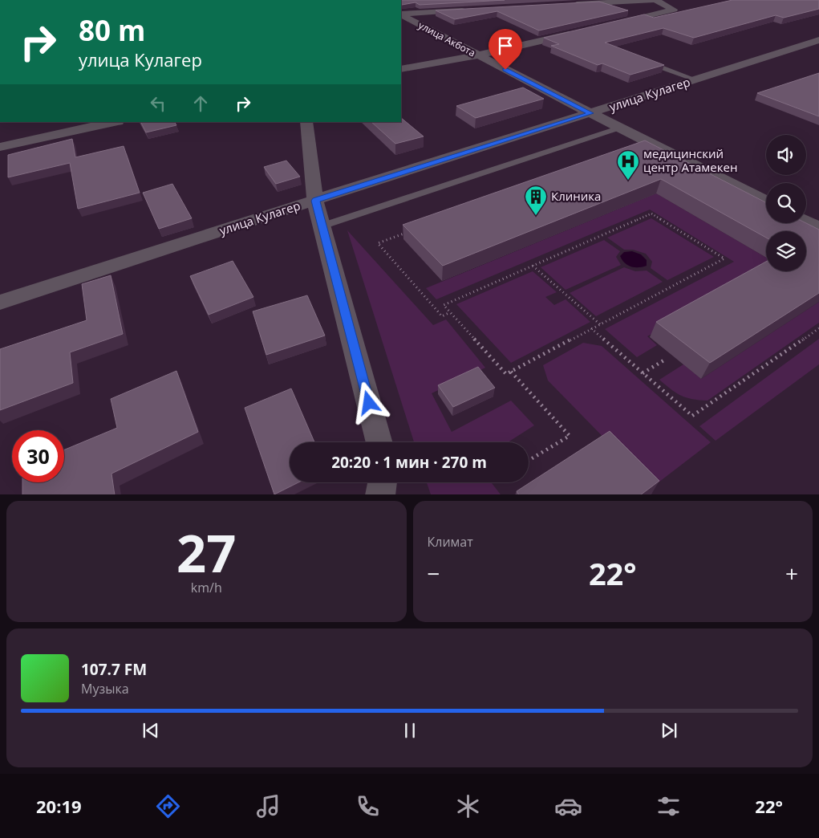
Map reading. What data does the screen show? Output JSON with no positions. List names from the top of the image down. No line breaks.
{"streets":{"street":["улица Акбота","улица Кулагер"]},"crossings":[["улица Акбота","улица Кулагер"]],"places":{"hospital":["медицинский центр Атамекен"],"building":["Клиника"]},"page":{"turn":["80 m","улица Кулагер"],"limit":"30","trip":"20:20 · 1 мин · 270 m","tile":[["27","km/h"],"Климат"],"heat":["−","22°","+"],"song":["107.7 FM","Музыка"],"tabs":["20:19","22°"]}}
